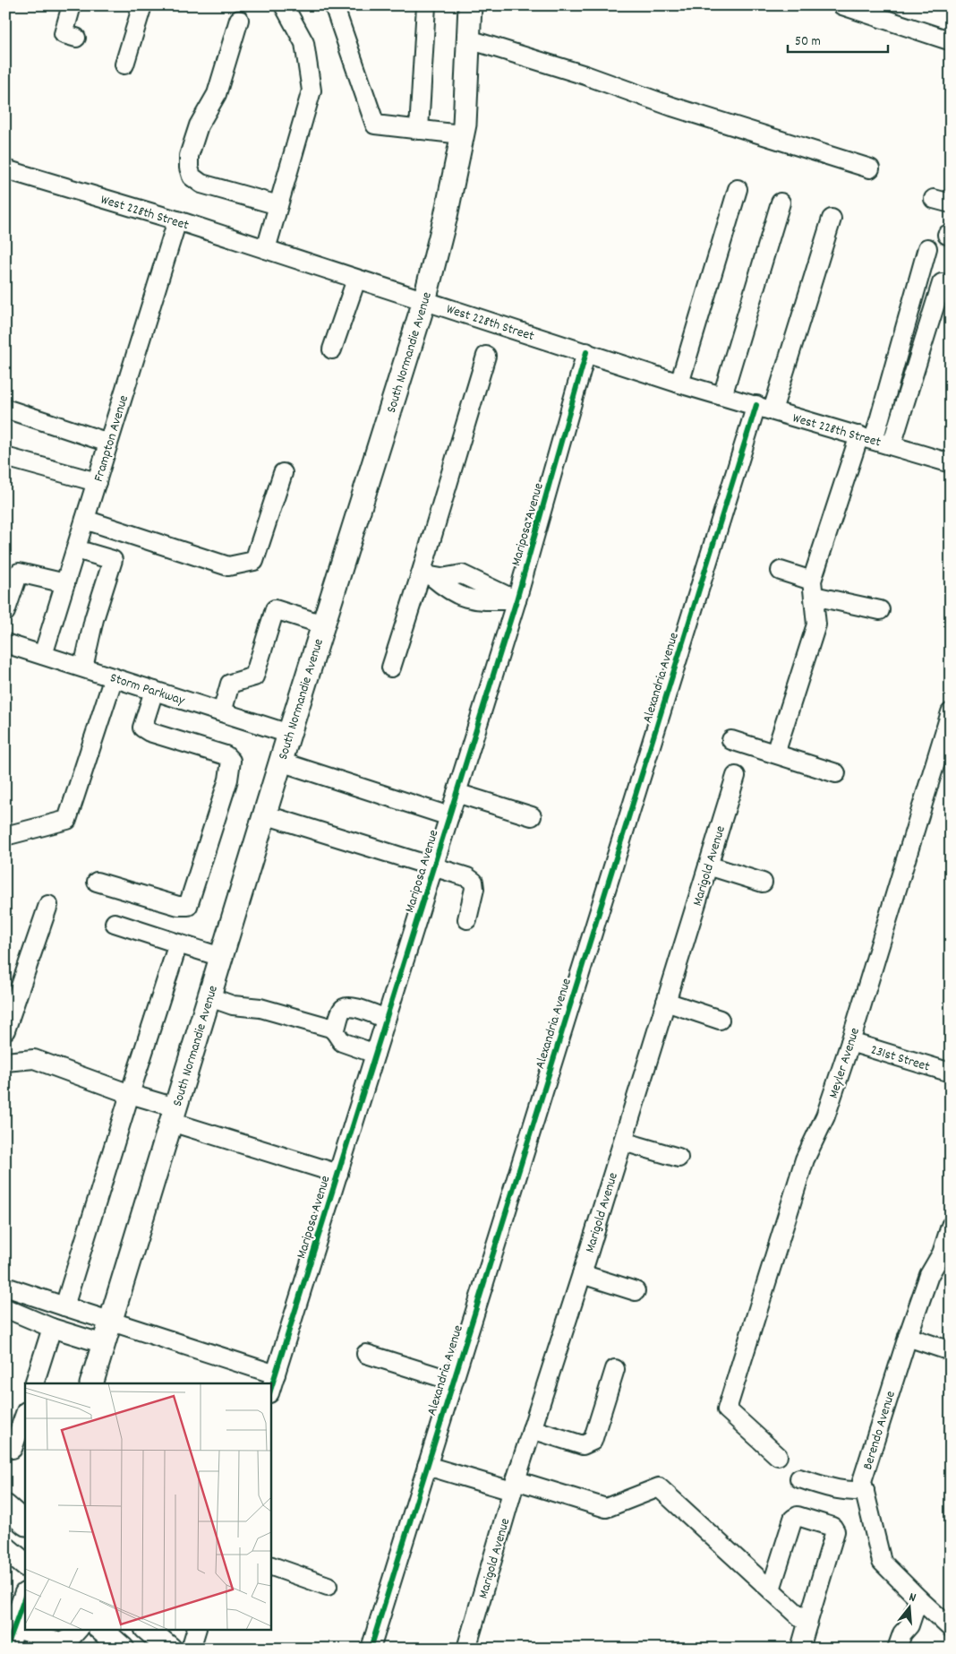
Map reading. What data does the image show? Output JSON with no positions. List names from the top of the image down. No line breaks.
{"streets":{"main road":["South Normandie Avenue"],"street":["West 228th Street","Frampton Avenue","Mariposa Avenue","Alexandria Avenue","Storm Parkway","Marigold Avenue","231st Street","Meyler Avenue","Berendo Avenue"]},"crossings":[["West 228th Street","South Normandie Avenue"],["West 228th Street","Frampton Avenue"],["West 228th Street","Mariposa Avenue"],["West 228th Street","Alexandria Avenue"],["South Normandie Avenue","Storm Parkway"],["Frampton Avenue","Storm Parkway"],["231st Street","Meyler Avenue"]],"scale_bar":"50 m","north":"top"}
